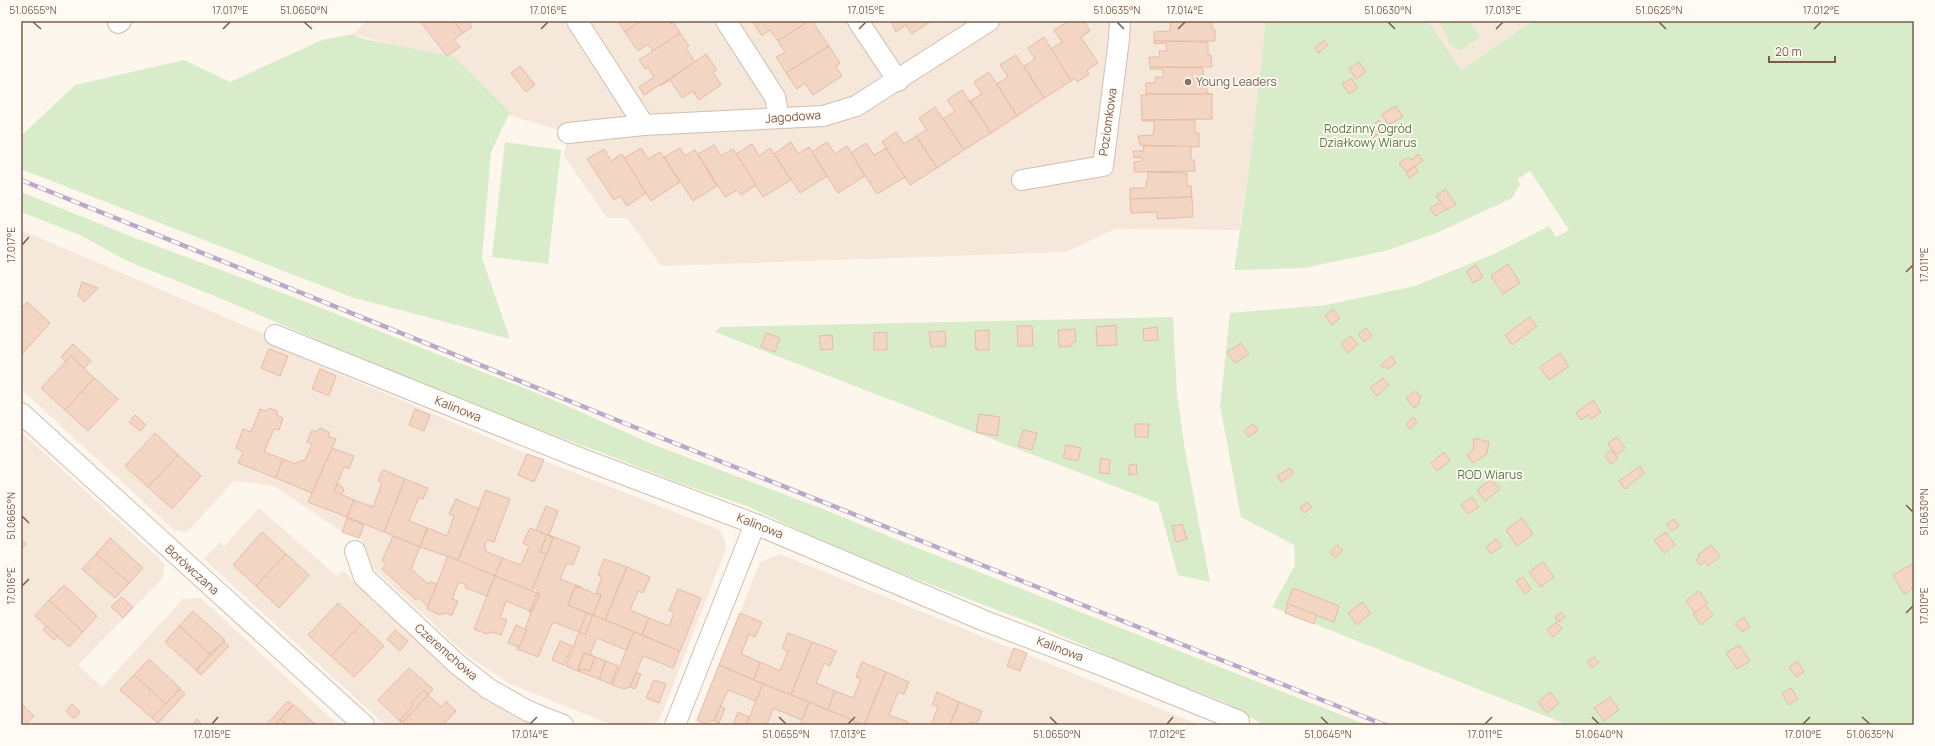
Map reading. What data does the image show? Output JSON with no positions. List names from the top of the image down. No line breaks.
{"streets":{"street":["Jagodowa","Poziomkowa","Kalinowa","Borówczana","Czeremchowa"]},"parks":["Rodzinny Ogród Działkowy Wiarus","ROD Wiarus"],"places":["Young Leaders"],"scale_bar":"20 m","coordinates":["51.0655°N","17.017°E","51.0650°N","17.016°E","17.015°E","51.0635°N","17.014°E","51.0630°N","17.013°E","51.0625°N","17.012°E","17.011°E","51.0665°N","17.010°E","51.0645°N","51.0640°N"]}
